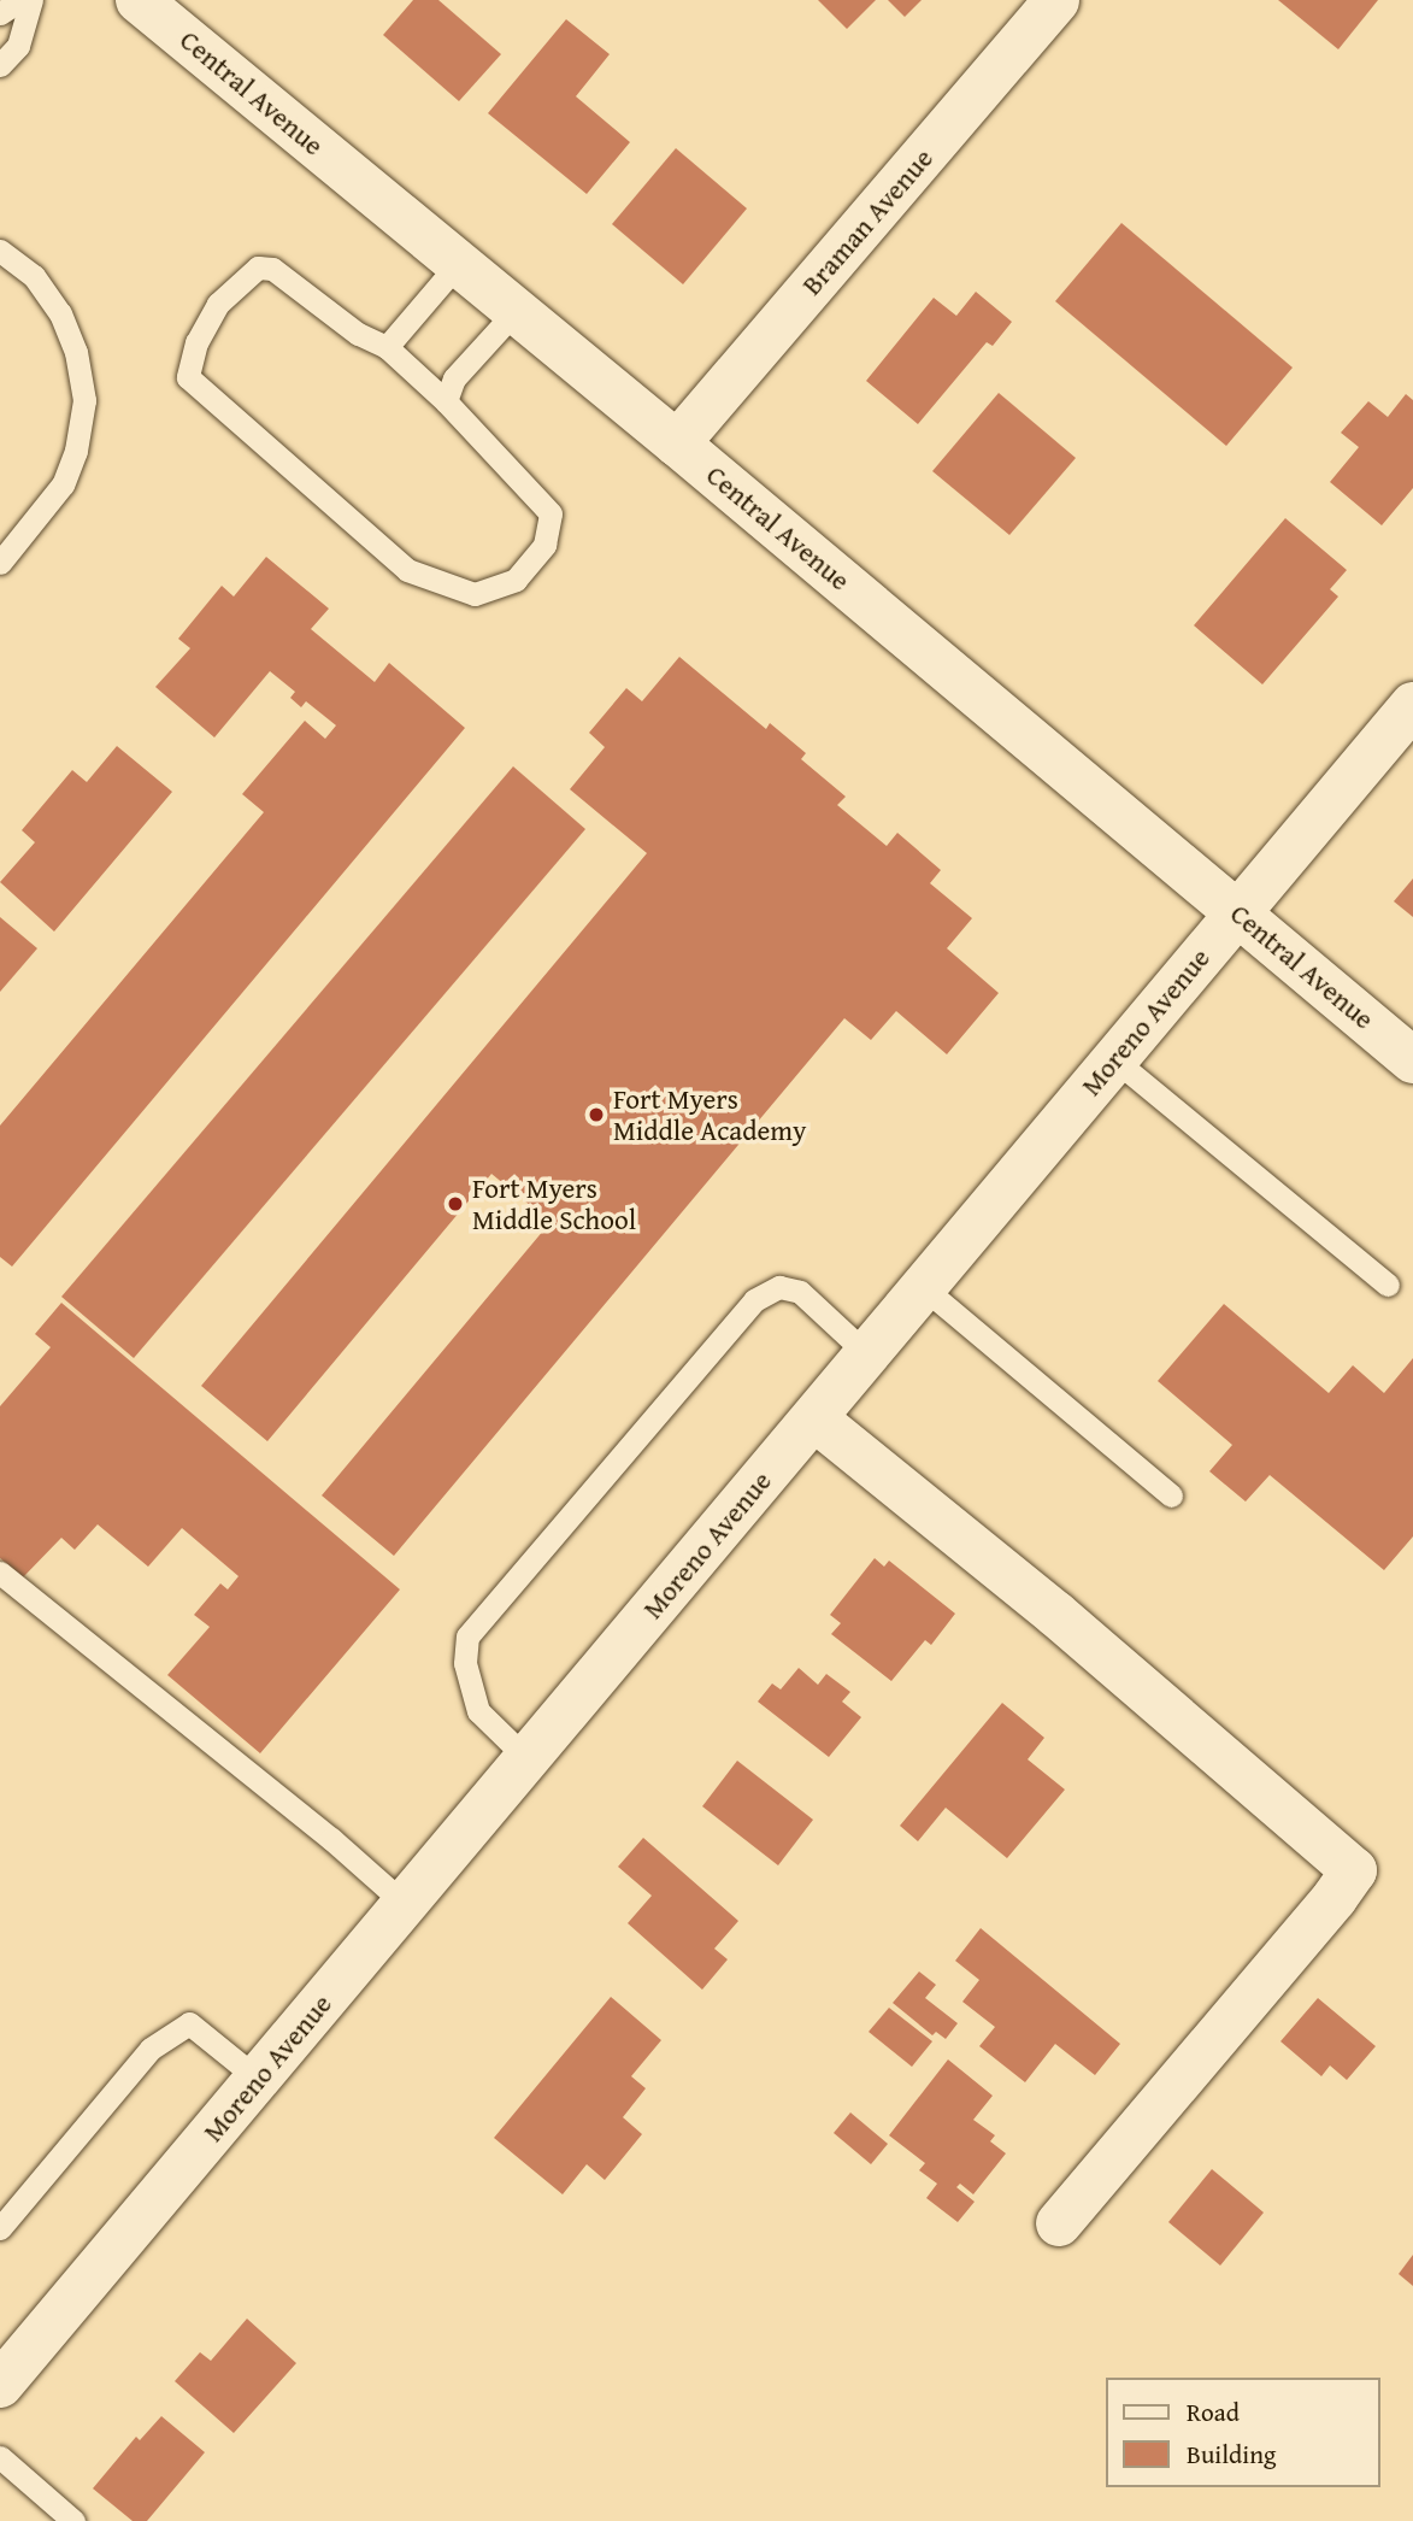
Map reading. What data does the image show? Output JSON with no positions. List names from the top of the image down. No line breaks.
{"streets":{"street":["Central Avenue","Braman Avenue","Moreno Avenue"]},"crossings":[["Central Avenue","Braman Avenue"],["Central Avenue","Moreno Avenue"]],"places":["Fort Myers Middle Academy","Fort Myers Middle School"],"legend":["Road","Building"]}
